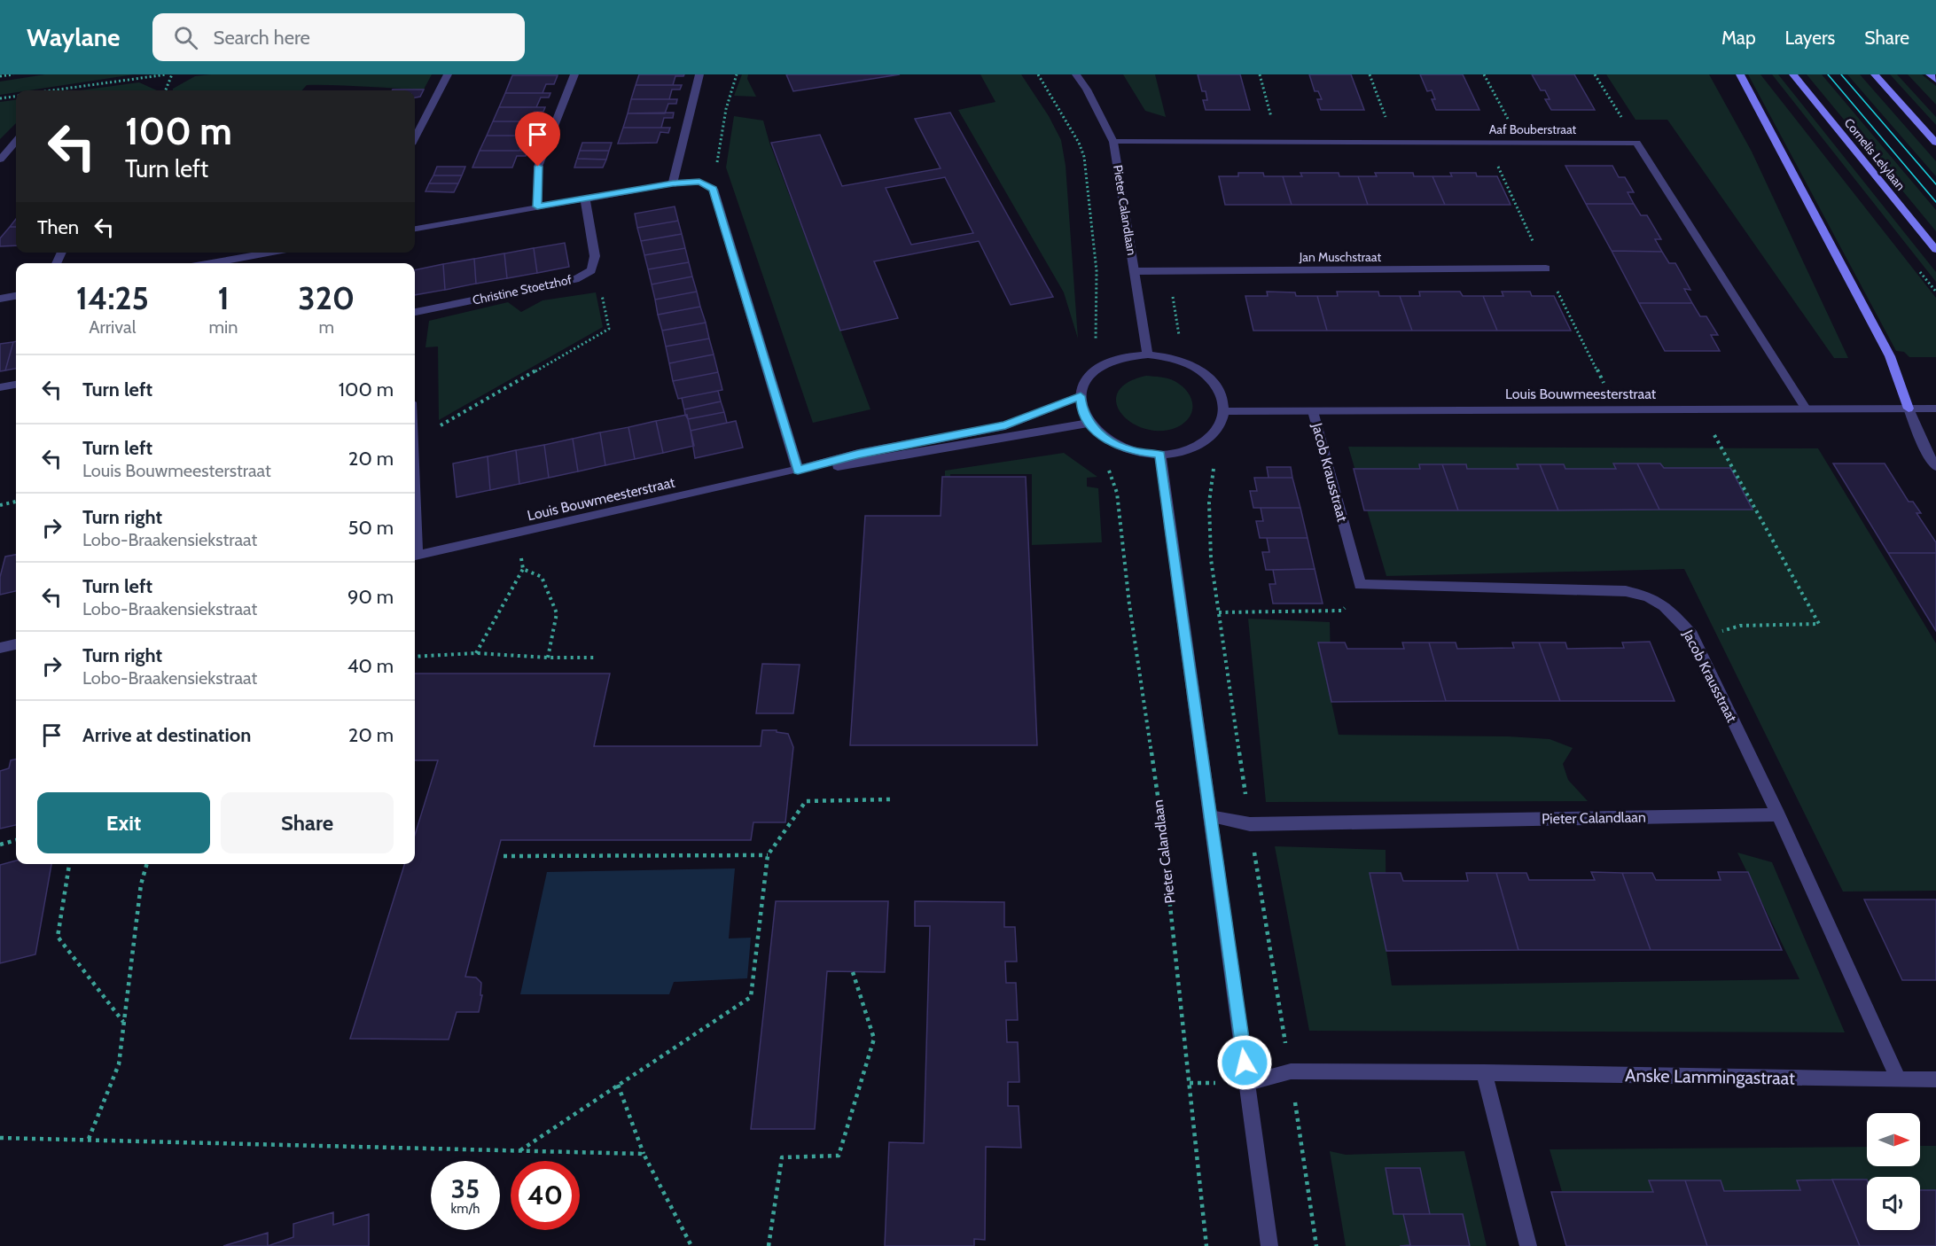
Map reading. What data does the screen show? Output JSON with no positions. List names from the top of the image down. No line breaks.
{"streets":{"main road":["Cornelis Lelylaan"],"street":["Aaf Bouberstraat","Pieter Calandlaan","Jan Muschstraat","Christine Stoetzhof","Louis Bouwmeesterstraat","Jacob Krausstraat","Anske Lammingastraat"]},"crossings":[["Aaf Bouberstraat","Pieter Calandlaan"],["Pieter Calandlaan","Jan Muschstraat"],["Pieter Calandlaan","Louis Bouwmeesterstraat"],["Pieter Calandlaan","Jacob Krausstraat"],["Louis Bouwmeesterstraat","Jacob Krausstraat"],["Jacob Krausstraat","Anske Lammingastraat"]],"north":"right","page":{"header":"Waylane","search":"Search here","nav":["Map","Layers","Share"],"turn":["100 m","Turn left"],"then":"Then","eta":["14:25","Arrival","1","min","320","m"],"list":[{"name":"Turn left","value":"100 m"},{"name":"Turn left","note":"Louis Bouwmeesterstraat","value":"20 m"},{"name":"Turn right","note":"Lobo-Braakensiekstraat","value":"50 m"},{"name":"Turn left","note":"Lobo-Braakensiekstraat","value":"90 m"},{"name":"Turn right","note":"Lobo-Braakensiekstraat","value":"40 m"},{"name":"Arrive at destination","value":"20 m"}],"buttons":["Exit","Share"],"speed":"35 km/h","limit":"40"}}
